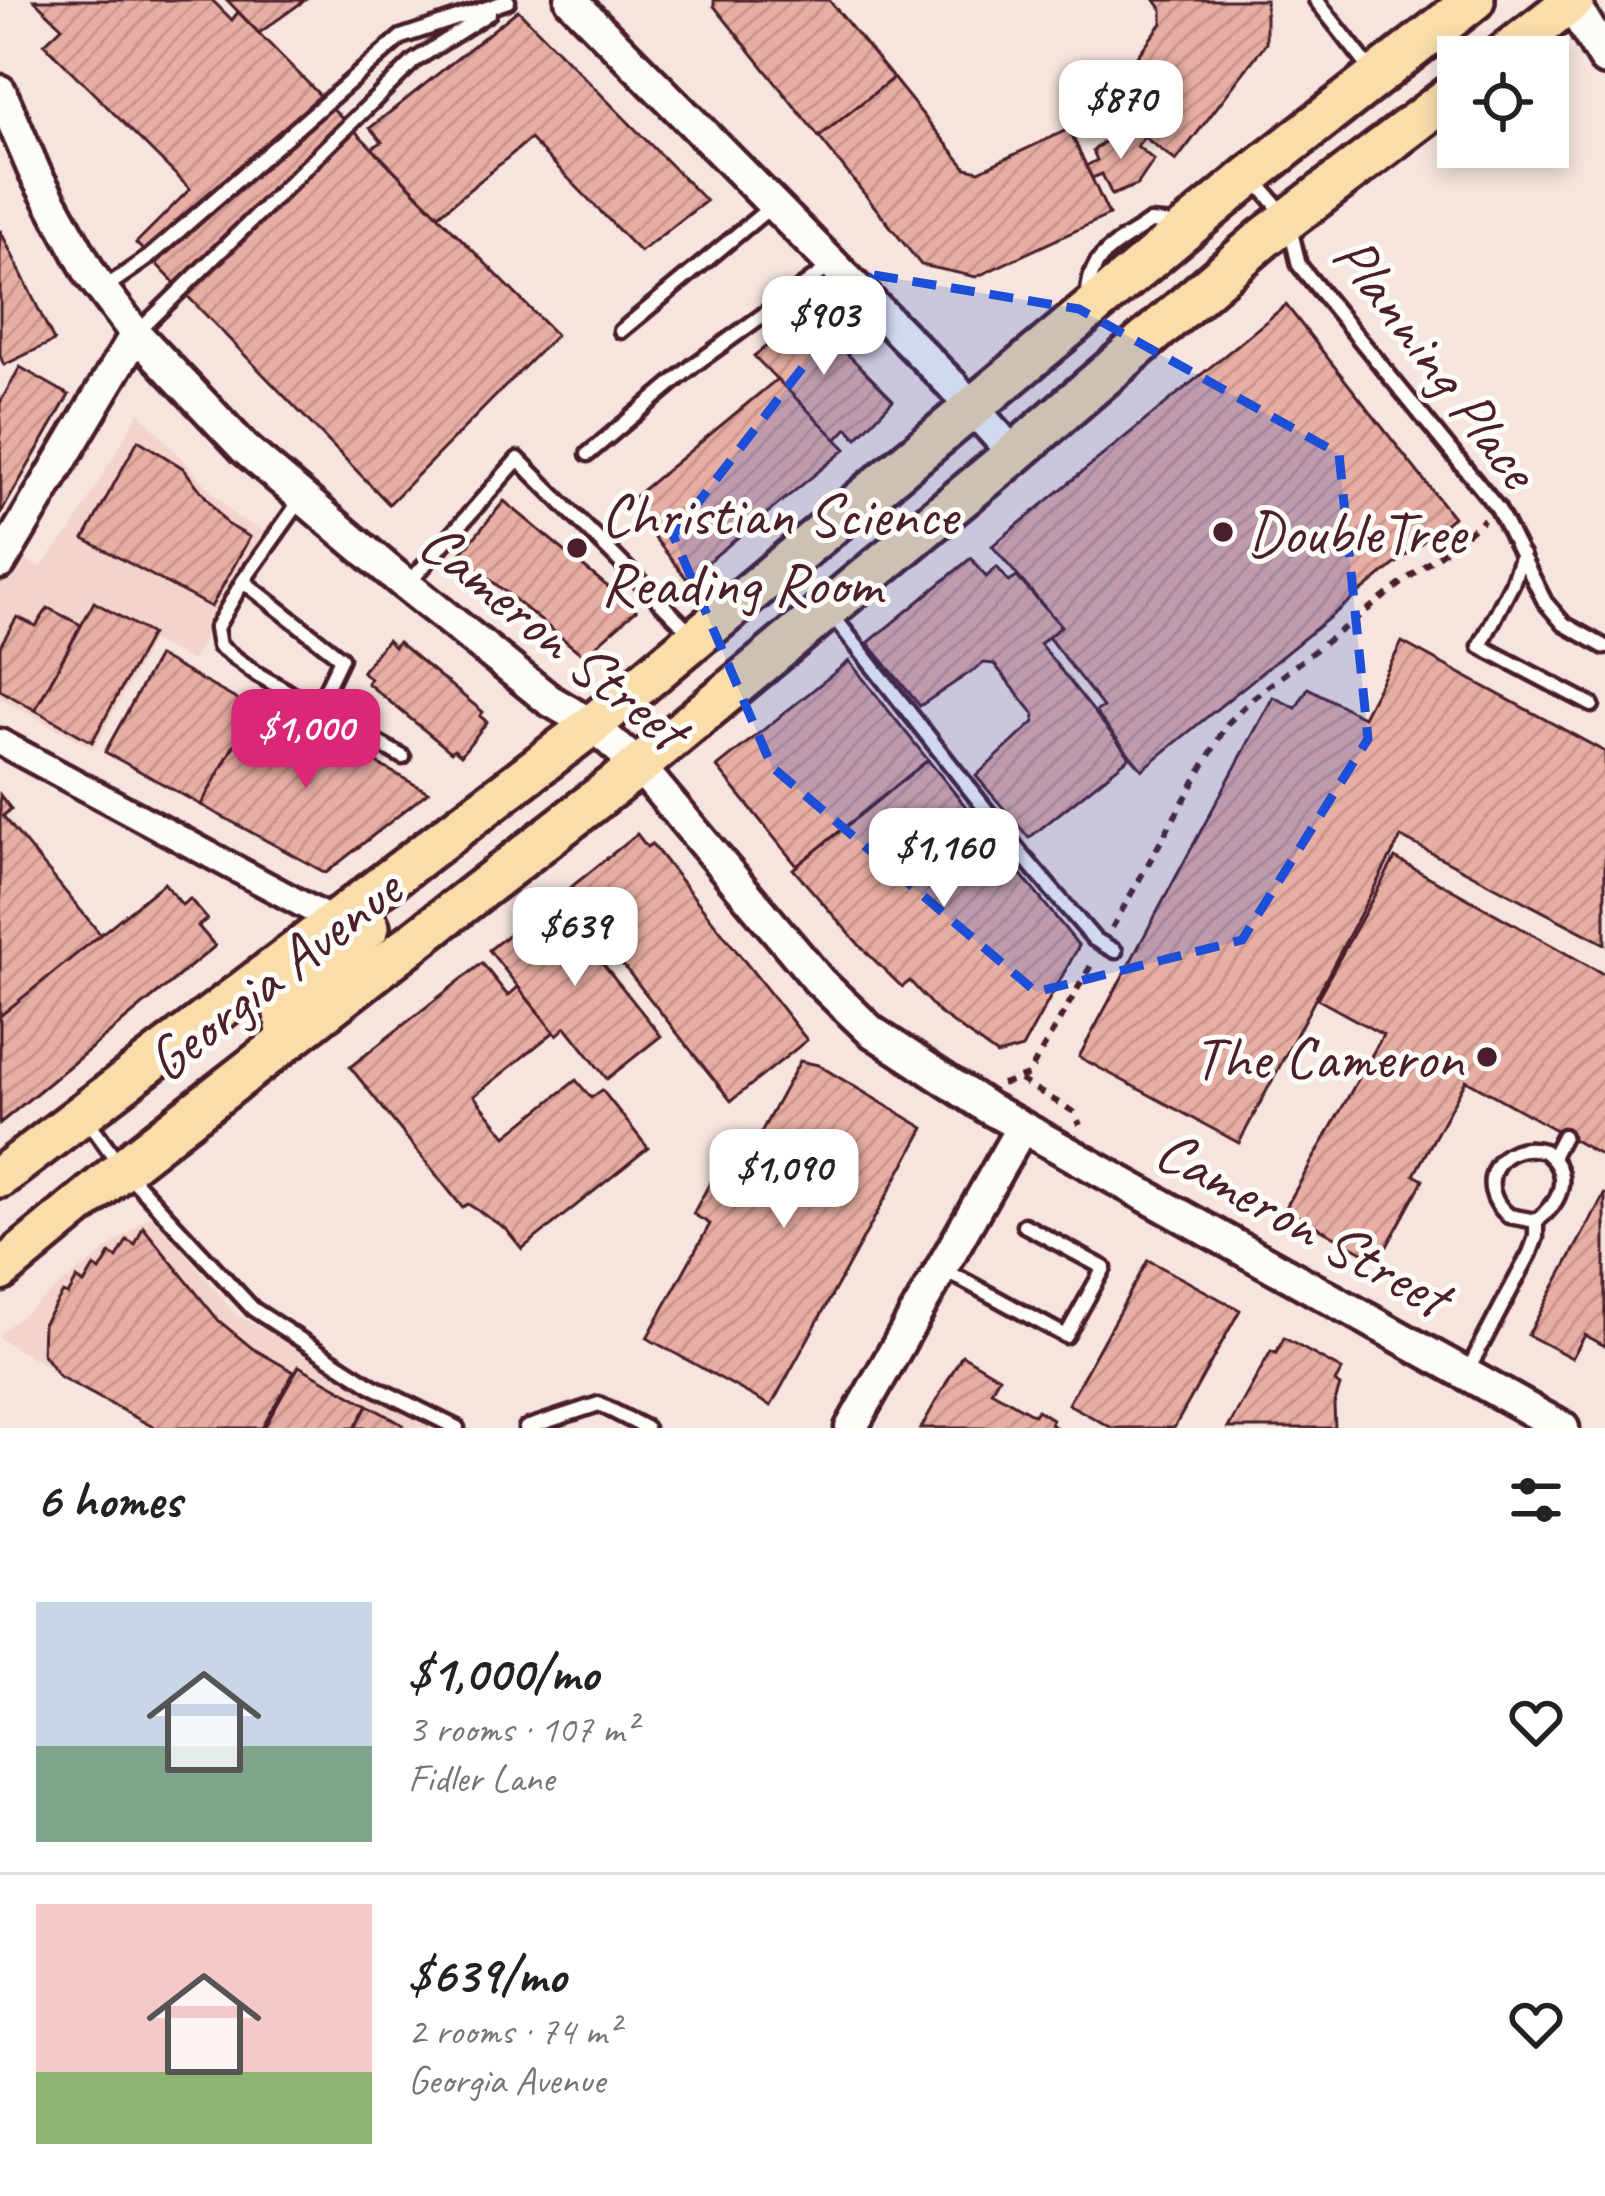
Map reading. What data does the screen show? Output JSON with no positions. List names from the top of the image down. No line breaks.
{"streets":{"main road":["Georgia Avenue"],"street":["Cameron Street"],"lane":["Planning Place"]},"crossings":[["Planning Place","Georgia Avenue"],["Cameron Street","Georgia Avenue"]],"places":["DoubleTree","Christian Science Reading Room","The Cameron"],"page":{"price":["$870","$903","$1,000","$1,160","$639","$1,090"],"heading":"6 homes","list":[{"name":"$1,000/mo","note":"3 rooms · 107 m² · Fidler Lane"},{"name":"$639/mo","note":"2 rooms · 74 m² · Georgia Avenue"}]}}
